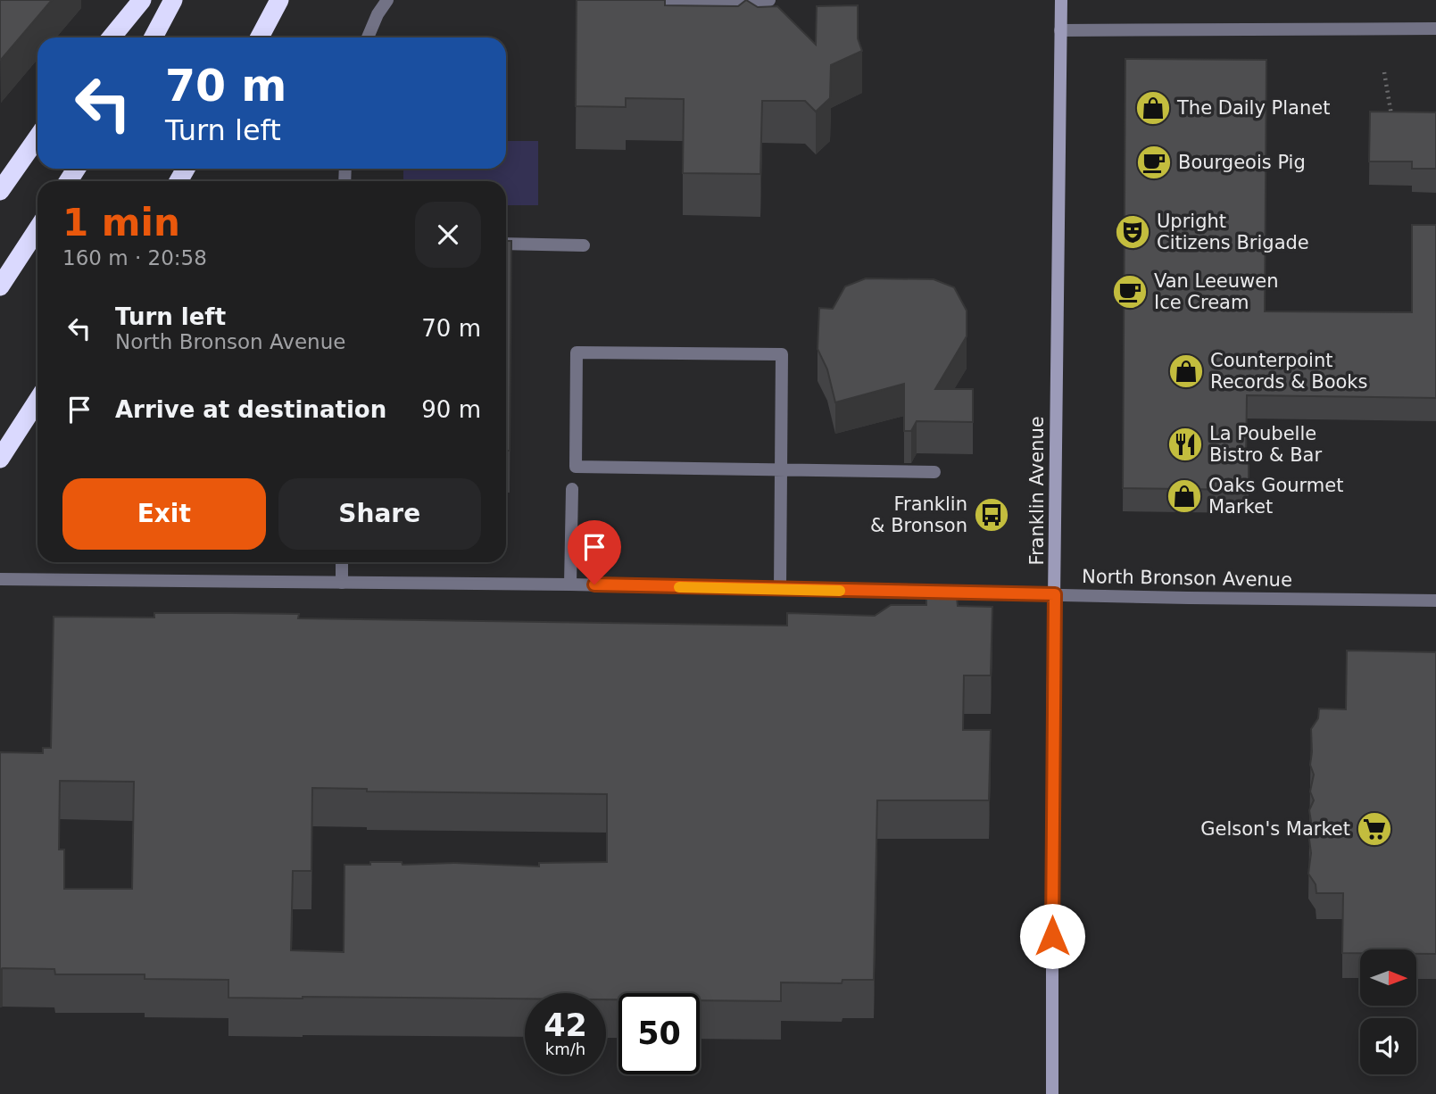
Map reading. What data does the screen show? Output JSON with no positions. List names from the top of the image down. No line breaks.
{"streets":{"main road":["Franklin Avenue"],"street":["North Bronson Avenue"]},"crossings":[["Franklin Avenue","North Bronson Avenue"]],"places":{"shop":["The Daily Planet","Counterpoint Records & Books","Oaks Gourmet Market"],"cafe":["Bourgeois Pig","Van Leeuwen Ice Cream"],"theatre":["Upright Citizens Brigade"],"restaurant":["La Poubelle Bistro & Bar"],"bus stop":["Franklin & Bronson"],"supermarket":["Gelson's Market"]},"north":"right","page":{"turn":["70 m","Turn left"],"heading":["1 min","160 m · 20:58"],"list":[{"name":"Turn left","note":"North Bronson Avenue","value":"70 m"},{"name":"Arrive at destination","value":"90 m"}],"buttons":["Exit","Share"],"speed":"42 km/h","limit":"50"}}
